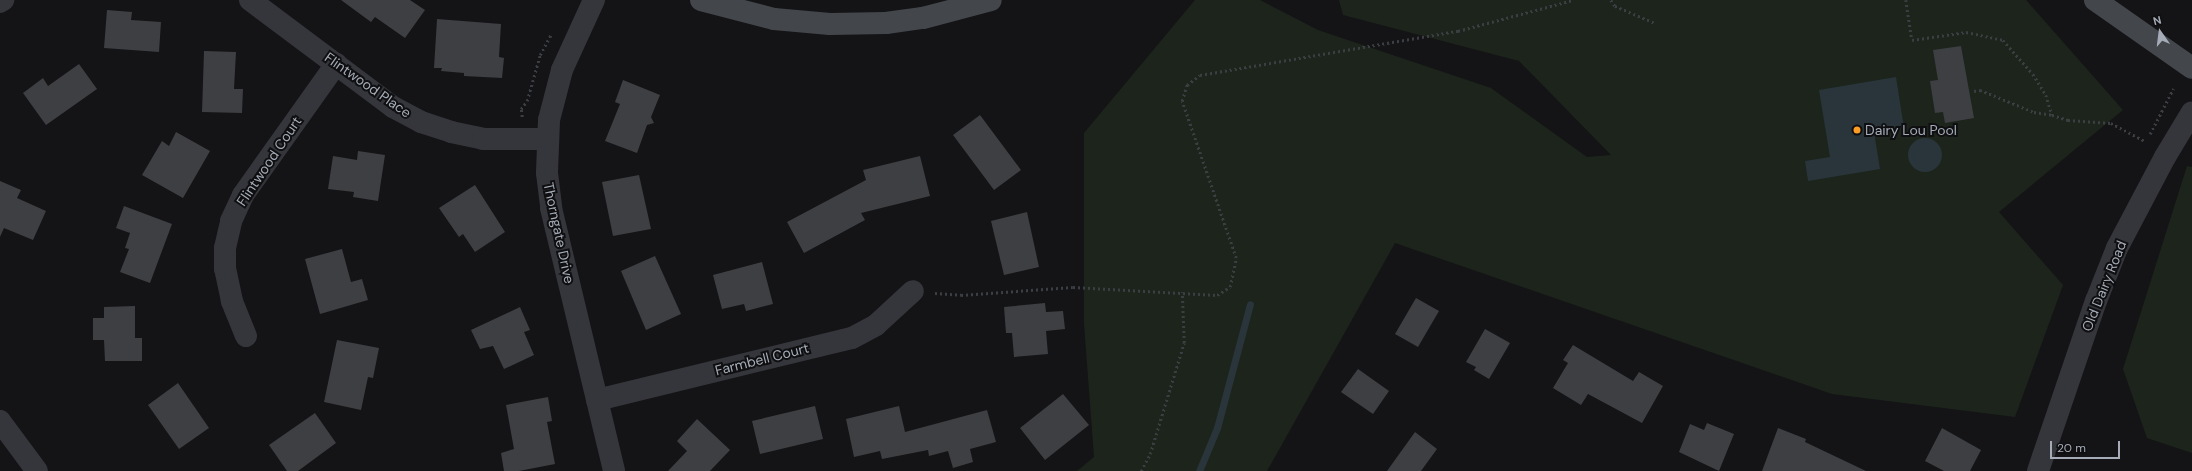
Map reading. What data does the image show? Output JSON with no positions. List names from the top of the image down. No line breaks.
{"streets":{"street":["Flintwood Place","Flintwood Court","Thorngate Drive","Old Dairy Road","Farmbell Court"]},"crossings":[["Flintwood Place","Flintwood Court"],["Flintwood Place","Thorngate Drive"],["Thorngate Drive","Farmbell Court"]],"places":["Dairy Lou Pool"],"scale_bar":"20 m","north":"top"}
